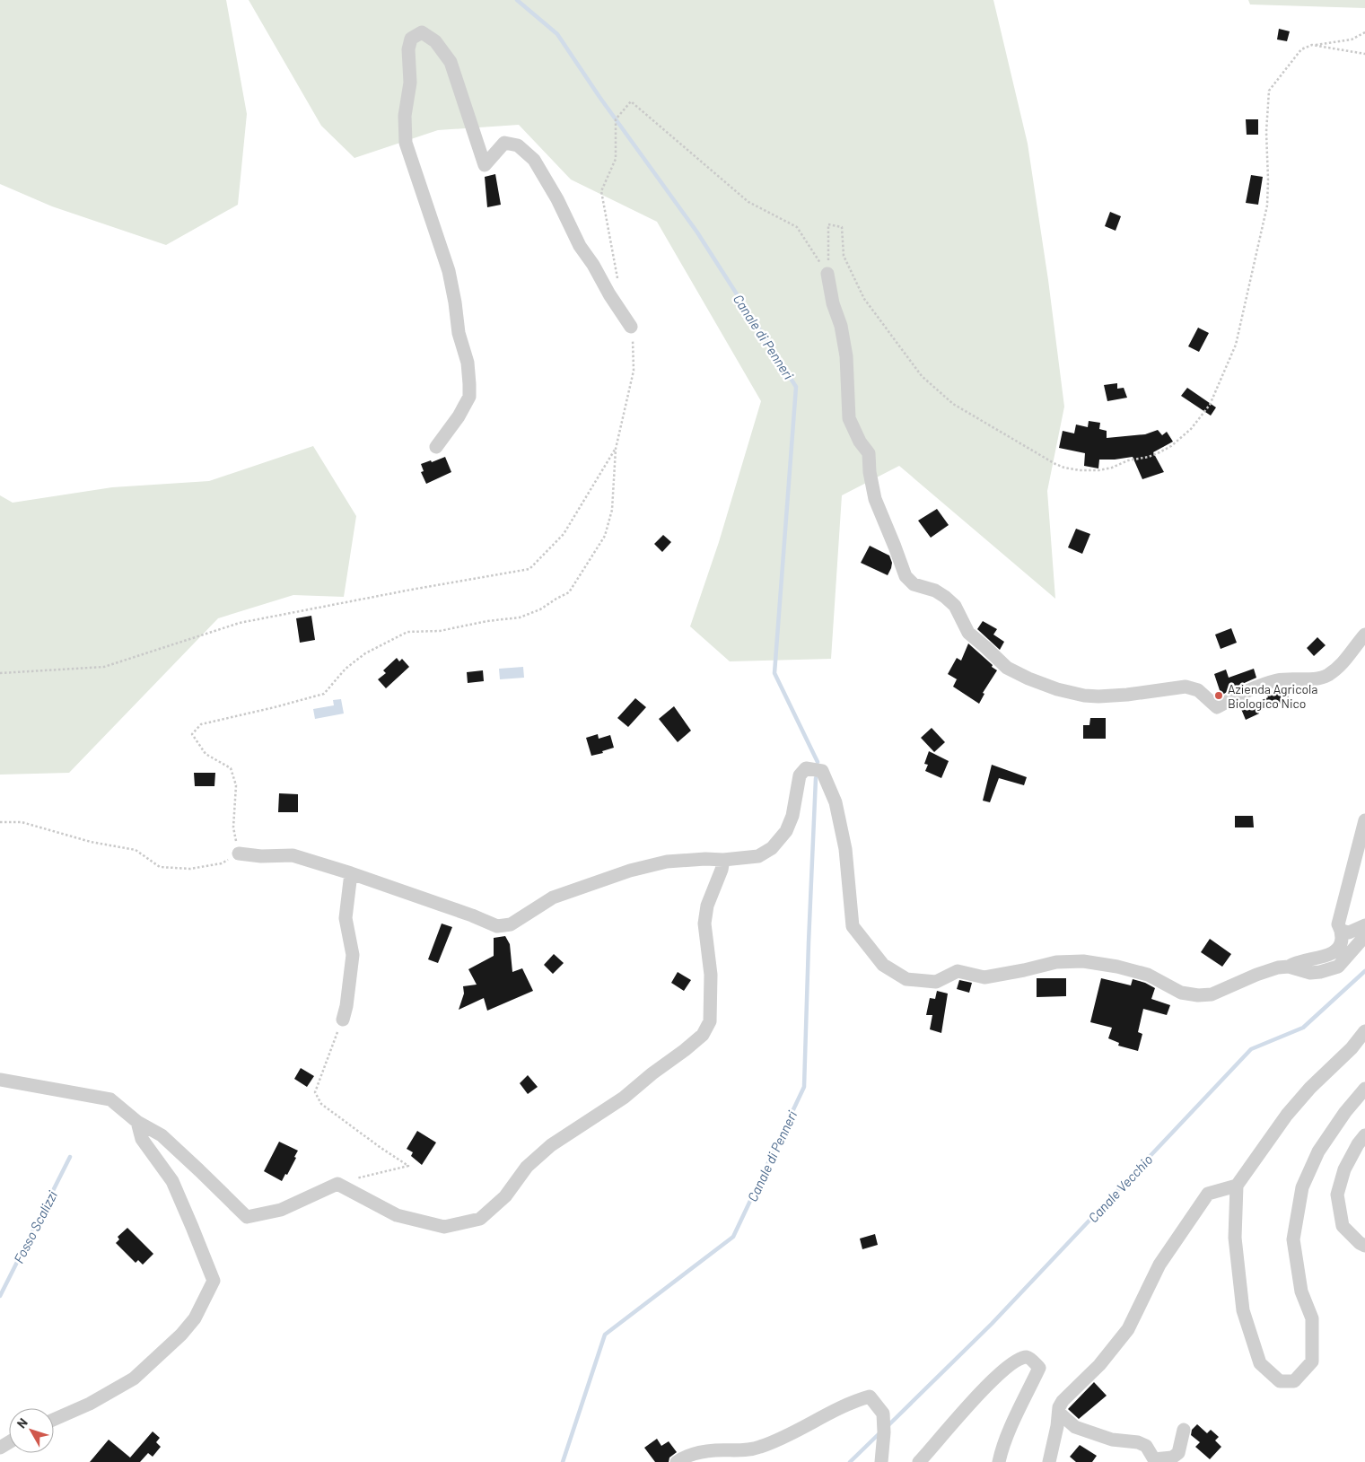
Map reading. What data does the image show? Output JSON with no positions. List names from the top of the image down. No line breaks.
{"water":["Canale di Penneri","Canale Vecchio","Fosso Scalizzi"],"places":["Azienda Agricola Biologico Nico"],"north":"top left"}
